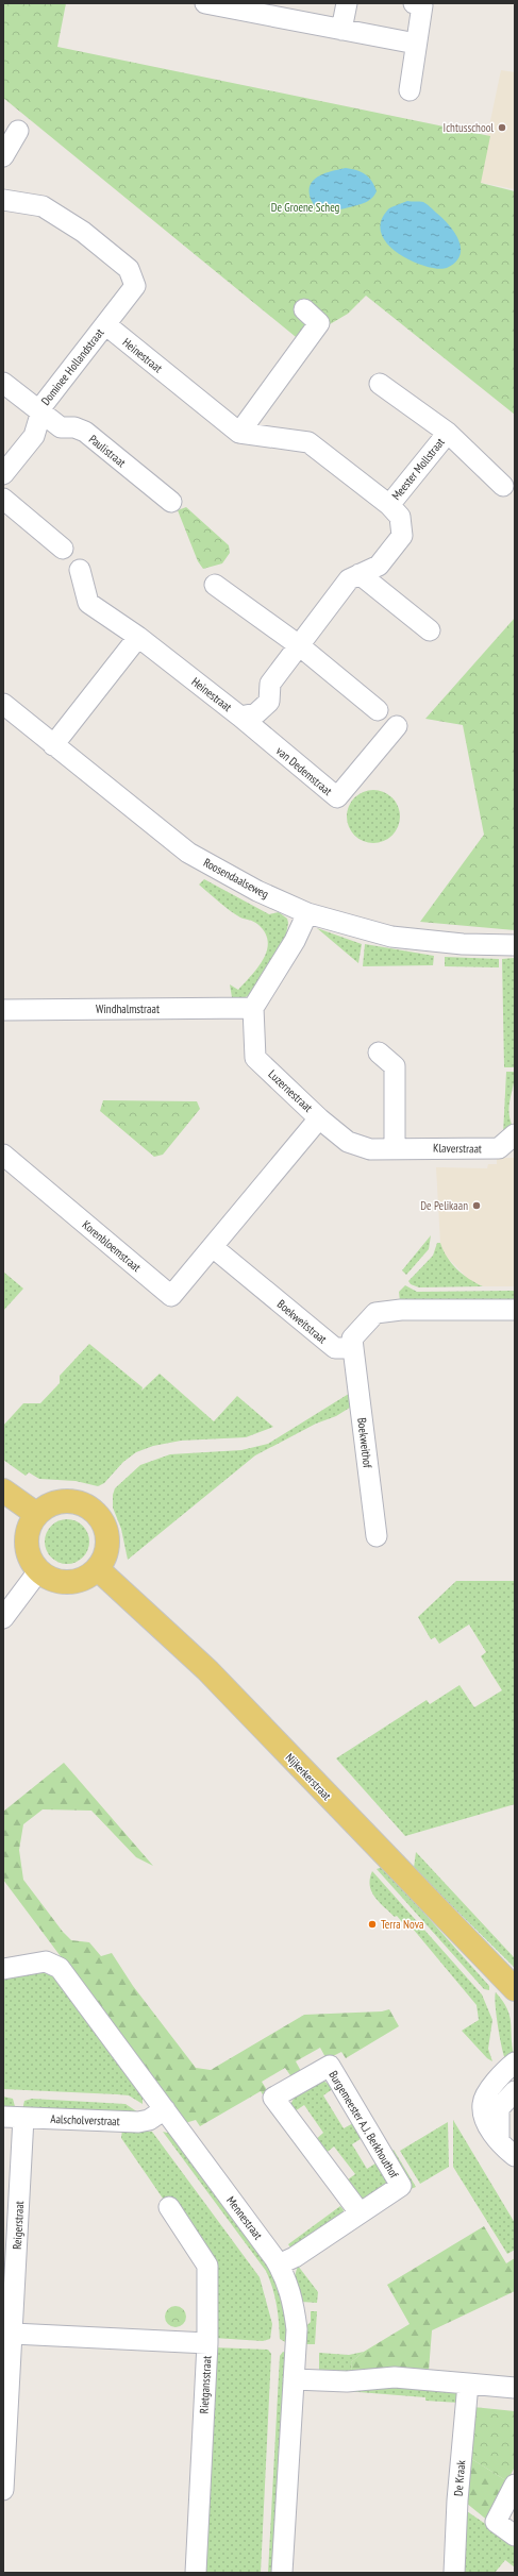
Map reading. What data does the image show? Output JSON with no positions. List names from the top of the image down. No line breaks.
{"streets":{"main road":["Nijkerkerstraat"],"street":["Heinestraat","Dominee Hollandstraat","Paulistraat","Meester Mollstraat","van Dedemstraat","Roosendaalseweg","Windhalmstraat","Luzernestraat","Klaverstraat","Korenbloemstraat","Boekweitstraat","Boekweithof","Aalscholverstraat","Burgemeester A.J. Berkhouthof","Mennestraat","Reigerstraat","Rietgansstraat","De Kraak"]},"crossings":[["Heinestraat","Dominee Hollandstraat"],["Heinestraat","Meester Mollstraat"],["Heinestraat","van Dedemstraat"],["Dominee Hollandstraat","Paulistraat"],["Windhalmstraat","Luzernestraat"],["Luzernestraat","Klaverstraat"],["Luzernestraat","Korenbloemstraat"],["Luzernestraat","Boekweitstraat"],["Korenbloemstraat","Boekweitstraat"],["Boekweitstraat","Boekweithof"],["Aalscholverstraat","Mennestraat"],["Aalscholverstraat","Reigerstraat"],["Burgemeester A.J. Berkhouthof","Mennestraat"]],"parks":["De Groene Scheg"],"places":["Ichtusschool","De Pelikaan","Terra Nova"]}
